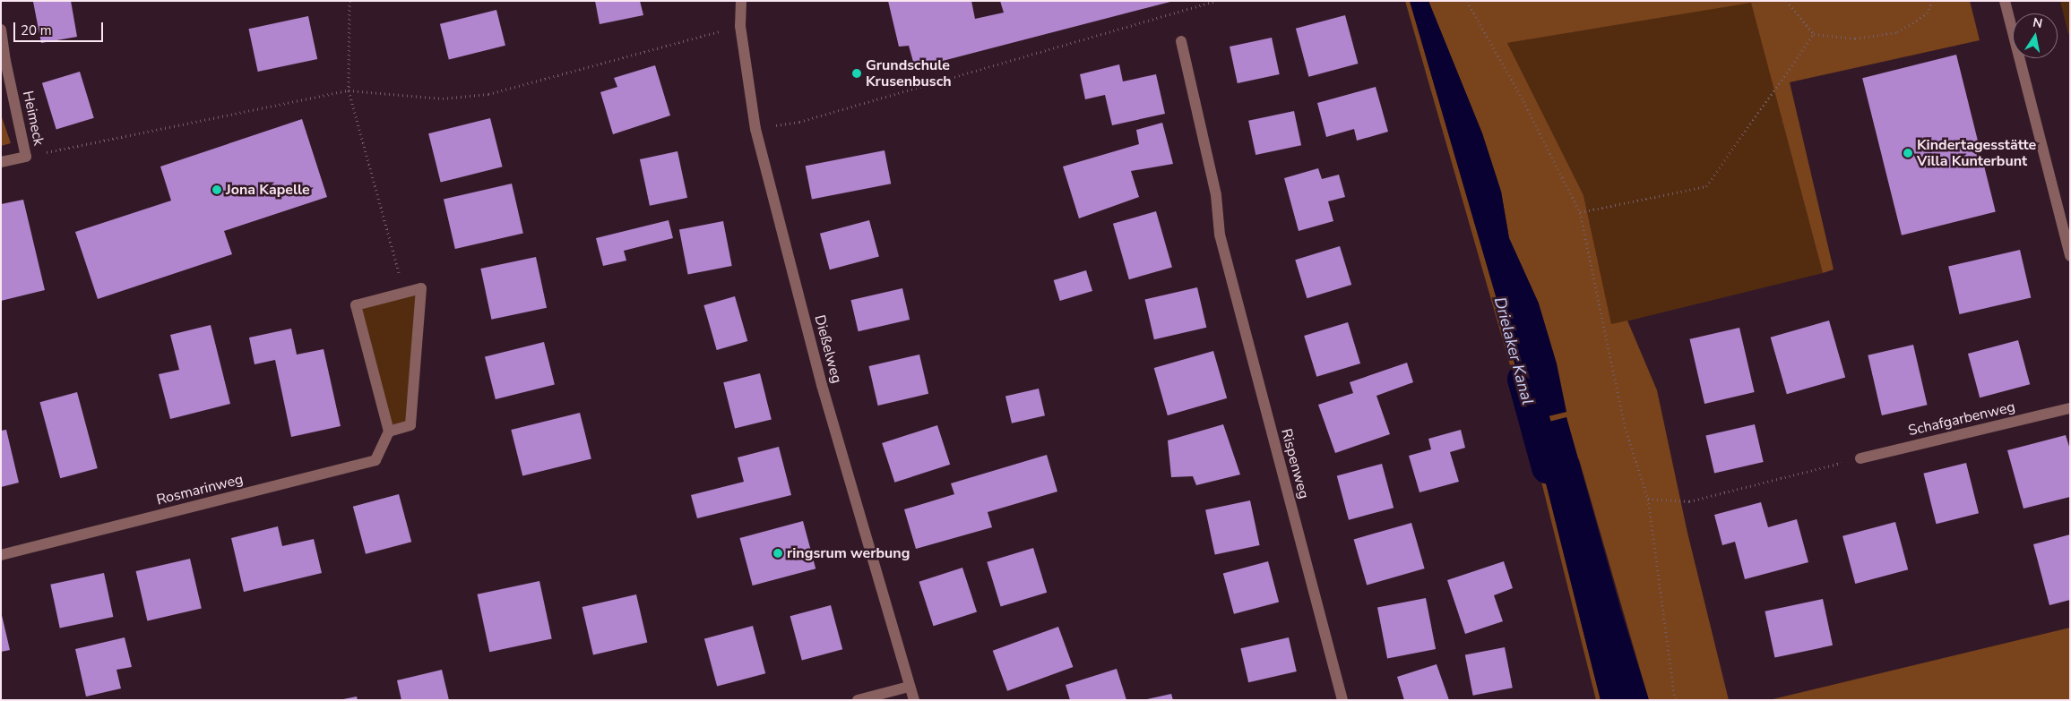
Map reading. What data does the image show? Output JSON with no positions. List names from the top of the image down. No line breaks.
{"streets":{"street":["Heimeck","Dießelweg","Schafgarbenweg","Rispenweg","Rosmarinweg"]},"water":["Drielaker Kanal"],"places":["Grundschule Krusenbusch","Kindertagesstätte Villa Kunterbunt","Jona Kapelle","ringsrum werbung"],"scale_bar":"20 m","north":"top"}
